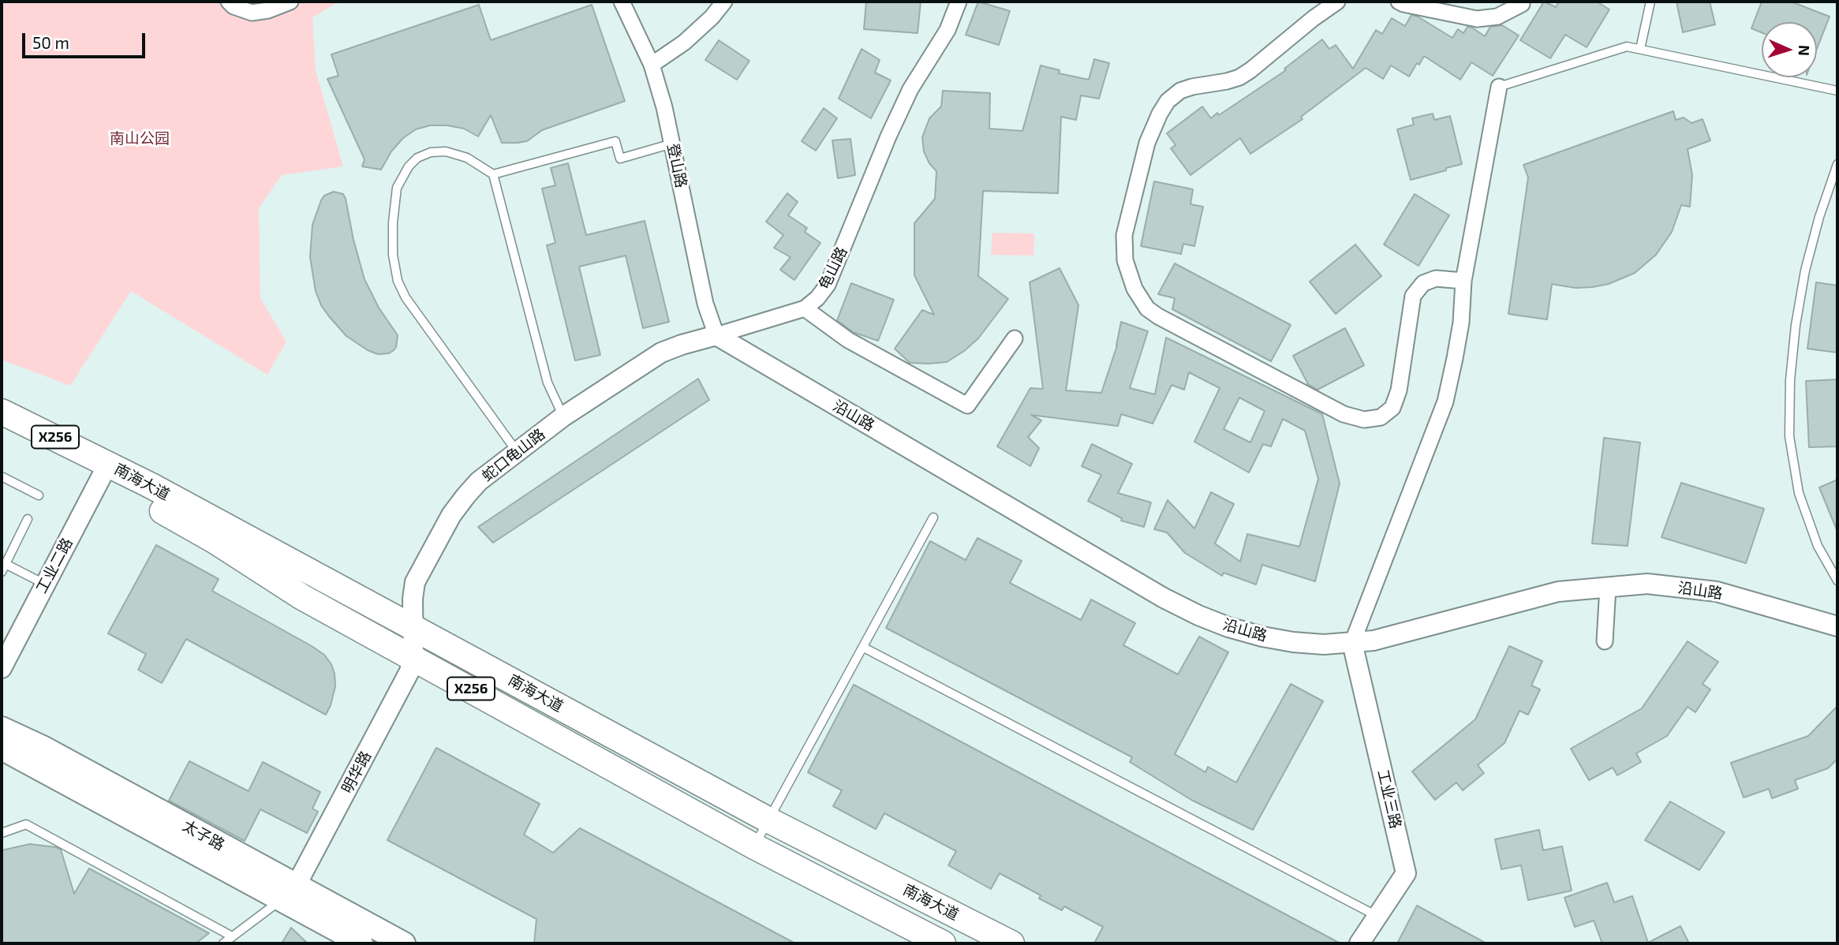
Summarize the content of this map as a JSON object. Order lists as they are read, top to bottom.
{
  "streets": {
    "main road": ["X256", "南海大道", "太子路"],
    "street": [
      "登山路",
      "龟山路",
      "沿山路",
      "蛇口龟山路",
      "工业二路",
      "明华路",
      "工业三路"
    ]
  },
  "crossings": [
    ["登山路", "龟山路"],
    ["登山路", "沿山路"],
    ["登山路", "蛇口龟山路"],
    ["龟山路", "沿山路"],
    ["龟山路", "蛇口龟山路"],
    ["沿山路", "蛇口龟山路"],
    ["沿山路", "工业三路"],
    ["蛇口龟山路", "南海大道"],
    ["蛇口龟山路", "明华路"],
    ["南海大道", "工业二路"],
    ["南海大道", "明华路"],
    ["明华路", "太子路"]
  ],
  "parks": ["南山公园"],
  "scale_bar": "50 m",
  "north": "right"
}
